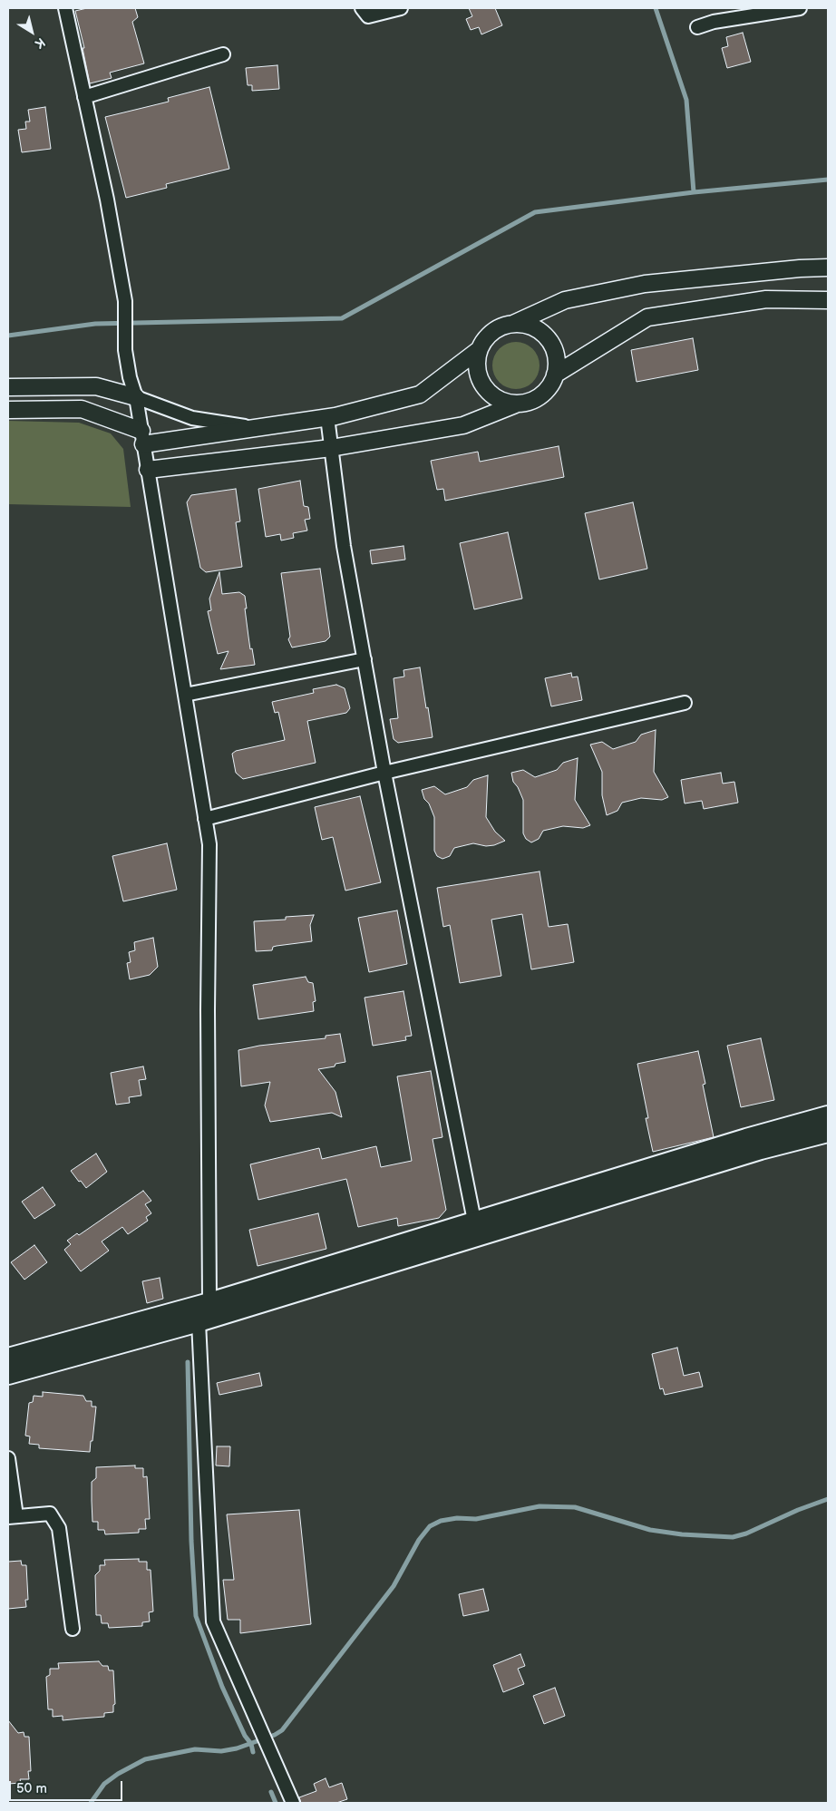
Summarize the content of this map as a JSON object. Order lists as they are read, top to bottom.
{
  "scale_bar": "50 m",
  "north": "bottom right"
}
